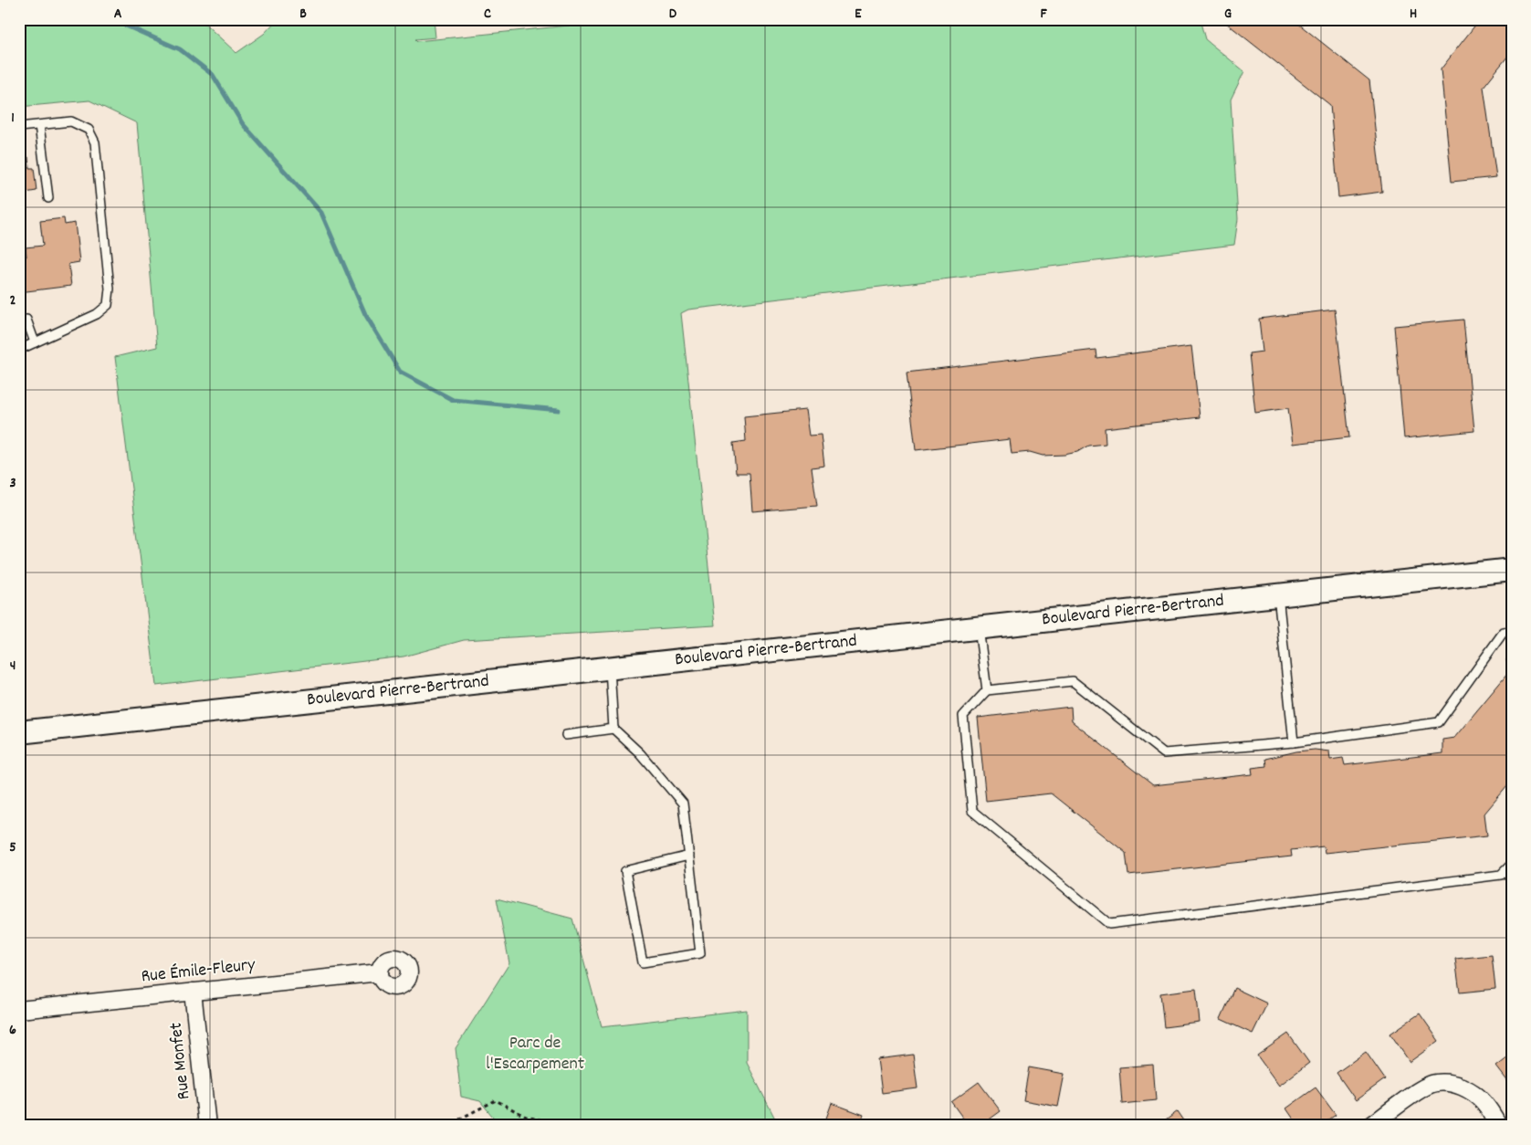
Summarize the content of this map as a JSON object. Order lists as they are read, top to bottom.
{
  "streets": {
    "main road": ["Boulevard Pierre-Bertrand"],
    "street": ["Rue Émile-Fleury", "Rue Monfet"]
  },
  "crossings": [
    ["Rue Émile-Fleury", "Rue Monfet"]
  ],
  "parks": ["Parc de l'Escarpement"],
  "grid": {
    "columns": [
      "A",
      "B",
      "C",
      "D",
      "E",
      "F",
      "G",
      "H"
    ],
    "rows": [
      "1",
      "2",
      "3",
      "4",
      "5",
      "6"
    ]
  }
}
